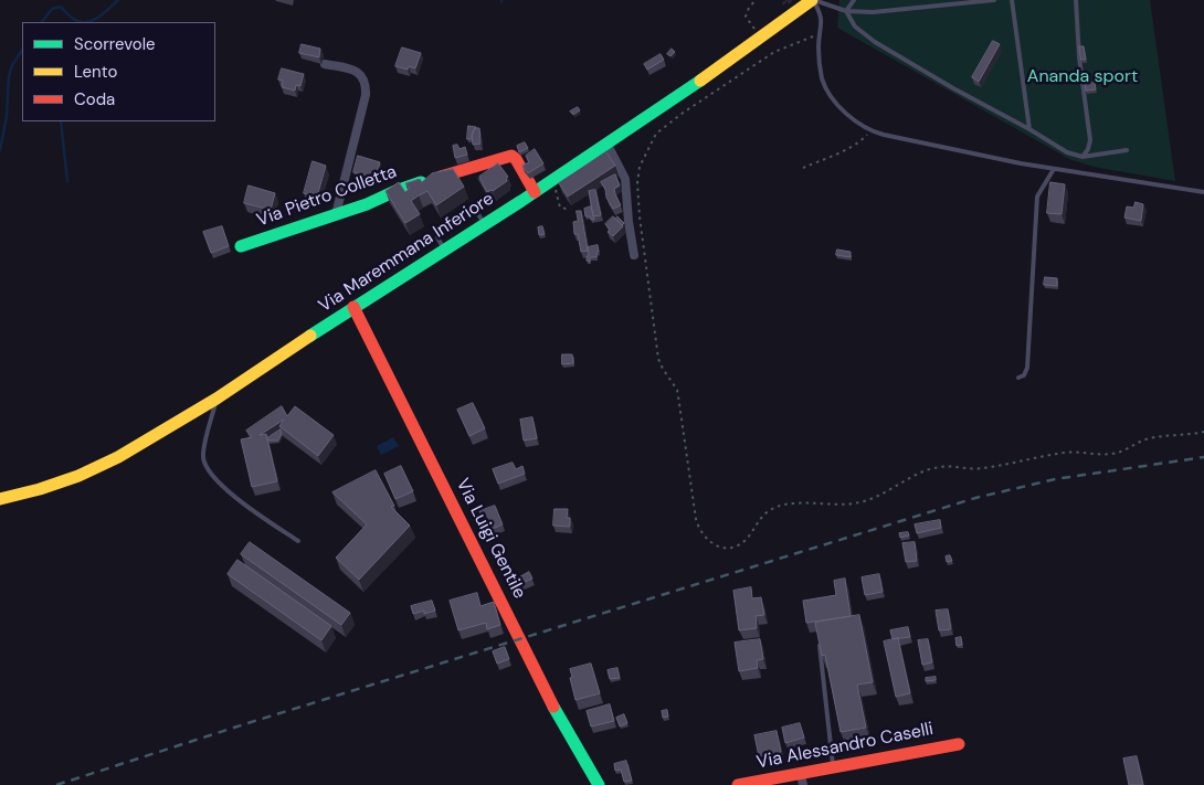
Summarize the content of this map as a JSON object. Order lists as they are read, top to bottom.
{
  "streets": {
    "street": [
      "Via Pietro Colletta",
      "Via Maremmana Inferiore",
      "Via Luigi Gentile",
      "Via Alessandro Caselli"
    ]
  },
  "crossings": [
    ["Via Pietro Colletta", "Via Maremmana Inferiore"],
    ["Via Maremmana Inferiore", "Via Luigi Gentile"]
  ],
  "parks": ["Ananda sport"],
  "legend": ["Scorrevole", "Lento", "Coda"]
}
